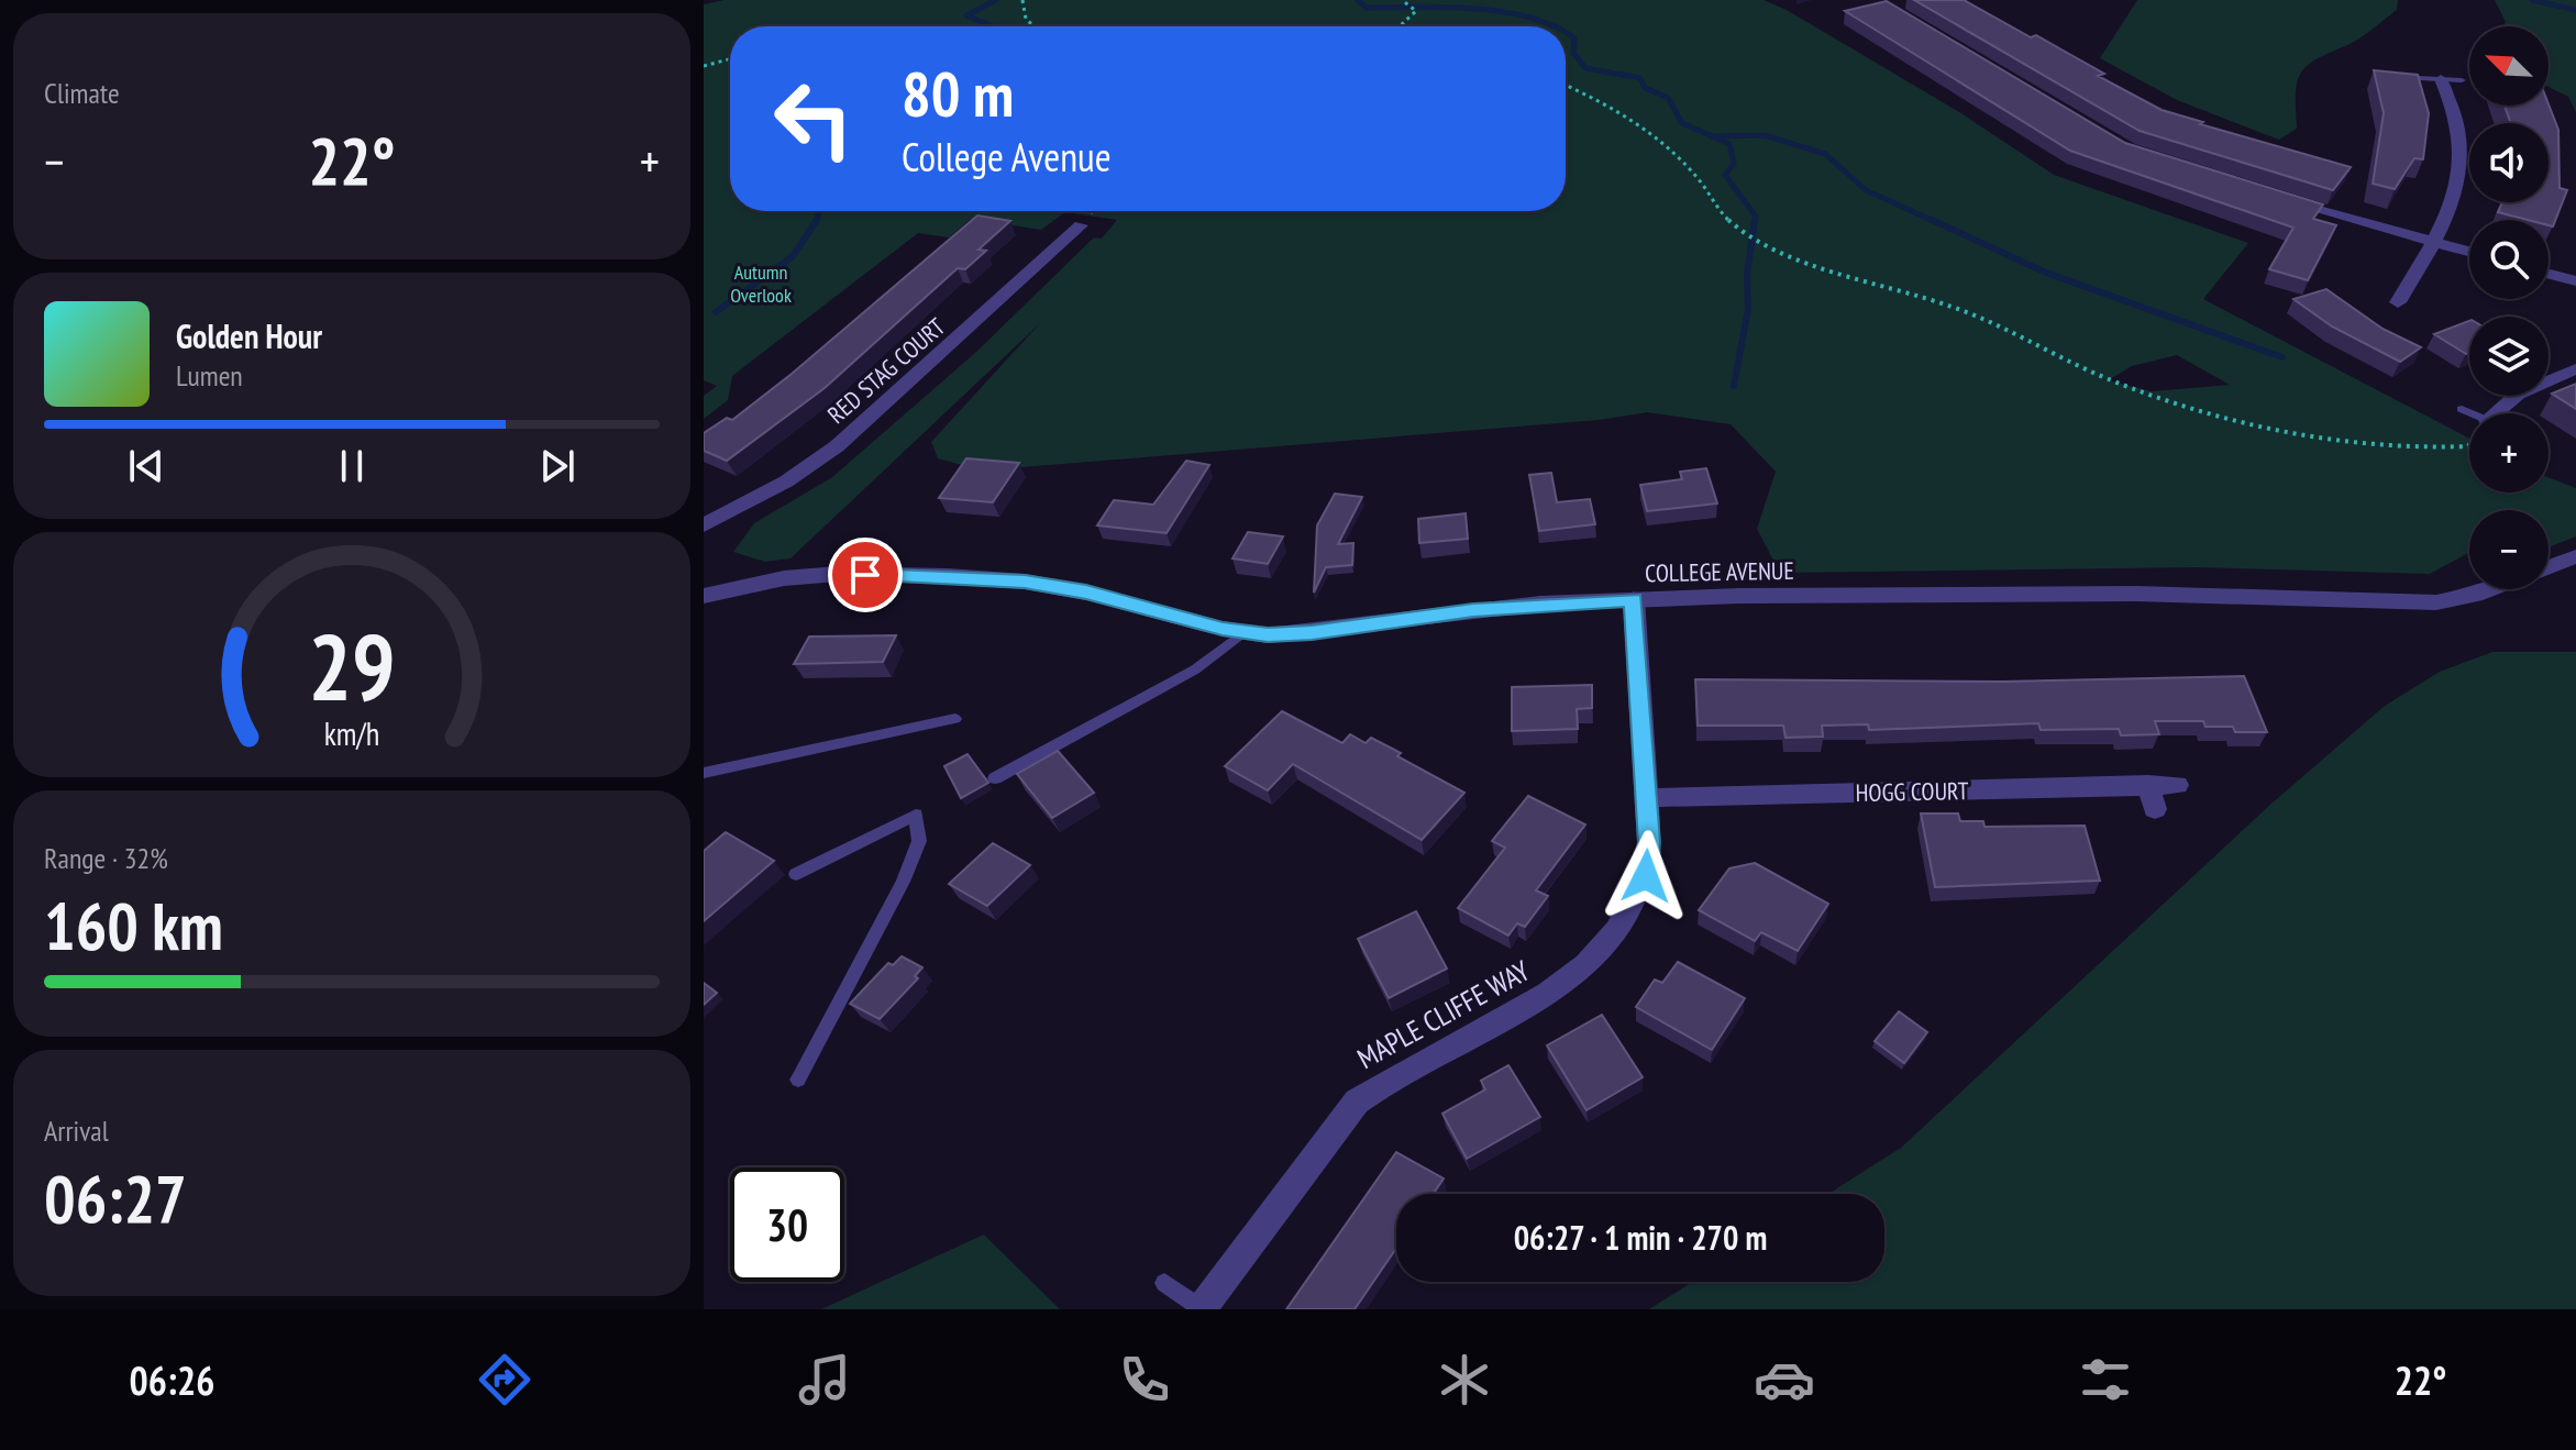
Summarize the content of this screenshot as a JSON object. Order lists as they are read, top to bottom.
{
  "streets": {
    "street": [
      "RED STAG COURT",
      "COLLEGE AVENUE",
      "HOGG COURT",
      "MAPLE CLIFFE WAY"
    ]
  },
  "crossings": [
    ["COLLEGE AVENUE", "MAPLE CLIFFE WAY"],
    ["HOGG COURT", "MAPLE CLIFFE WAY"]
  ],
  "parks": ["Autumn Overlook"],
  "north": "top left",
  "page": {
    "tile": [
      "Climate",
      ["Range · 32%", "160 km"],
      ["Arrival", "06:27"]
    ],
    "map_buttons": ["+", "−"],
    "turn": ["80 m", "College Avenue"],
    "heat": ["−", "22°", "+"],
    "song": ["Golden Hour", "Lumen"],
    "limit": "30",
    "trip": "06:27 · 1 min · 270 m",
    "tabs": ["06:26", "22°"],
    "gauge": ["29", "km/h"]
  }
}
